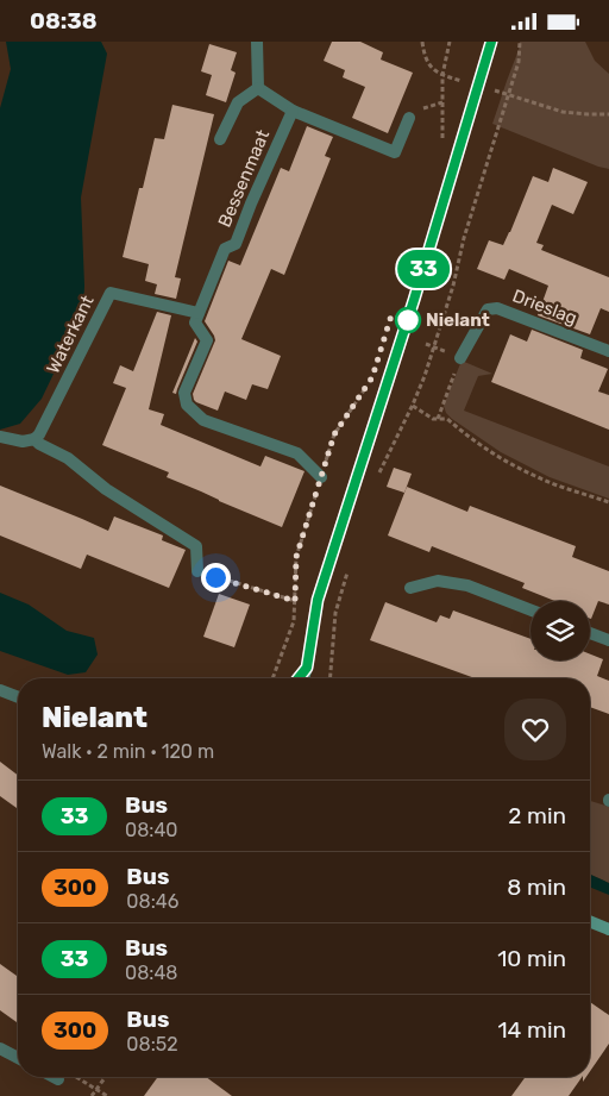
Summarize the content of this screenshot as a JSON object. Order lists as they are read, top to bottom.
{
  "streets": {
    "street": ["Bessenmaat", "Drieslag", "Waterkant"]
  },
  "crossings": [
    ["Bessenmaat", "Waterkant"]
  ],
  "places": ["Nielant"],
  "lines": ["bus line 33"],
  "page": {
    "status": "08:38",
    "on_map": "33",
    "heading": ["Nielant", "Walk · 2 min · 120 m"],
    "list": [
      {
        "mark": "33",
        "name": "Bus",
        "note": "08:40",
        "value": "2 min"
      },
      {
        "mark": "300",
        "name": "Bus",
        "note": "08:46",
        "value": "8 min"
      },
      {
        "mark": "33",
        "name": "Bus",
        "note": "08:48",
        "value": "10 min"
      },
      {
        "mark": "300",
        "name": "Bus",
        "note": "08:52",
        "value": "14 min"
      }
    ]
  }
}
